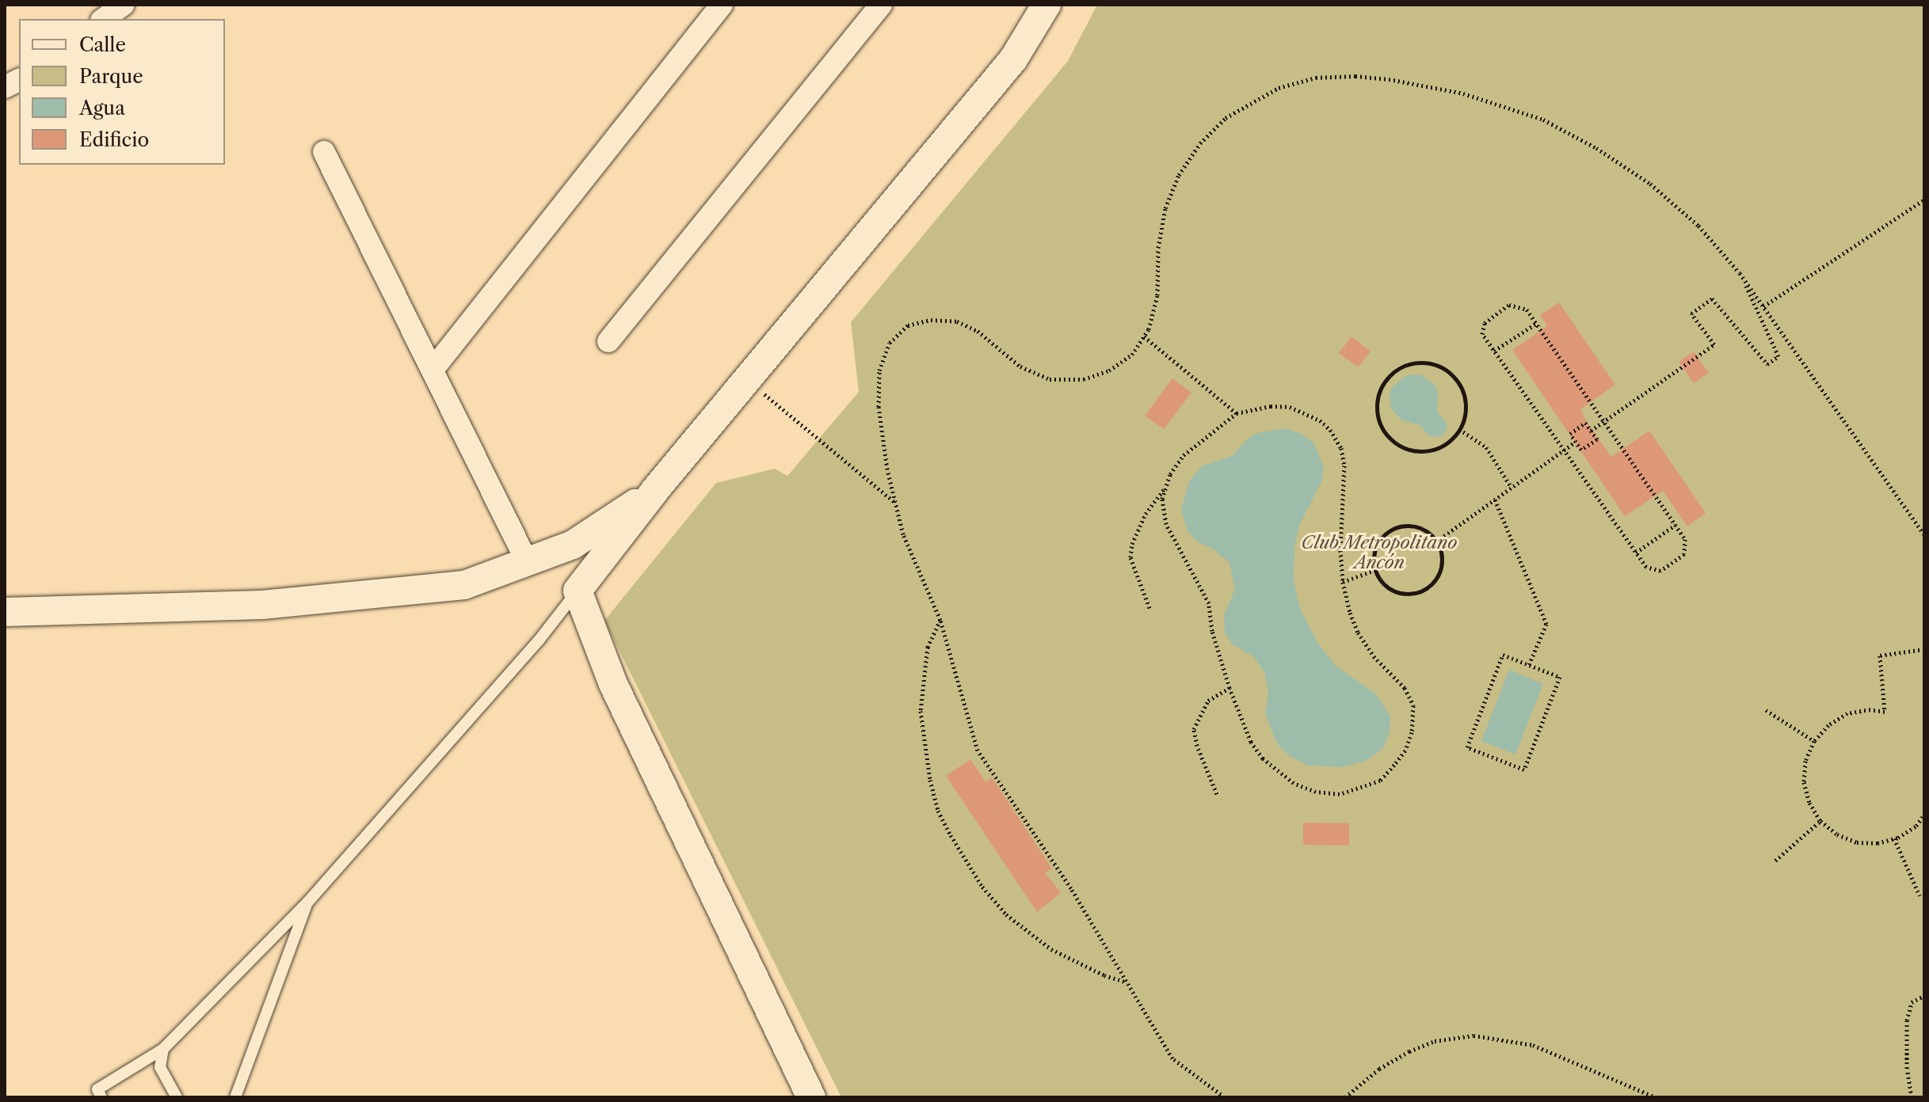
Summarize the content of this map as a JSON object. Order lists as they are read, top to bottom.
{
  "parks": ["Club Metropolitano Ancón"],
  "legend": [
    "Calle",
    "Parque",
    "Agua",
    "Edificio"
  ]
}
